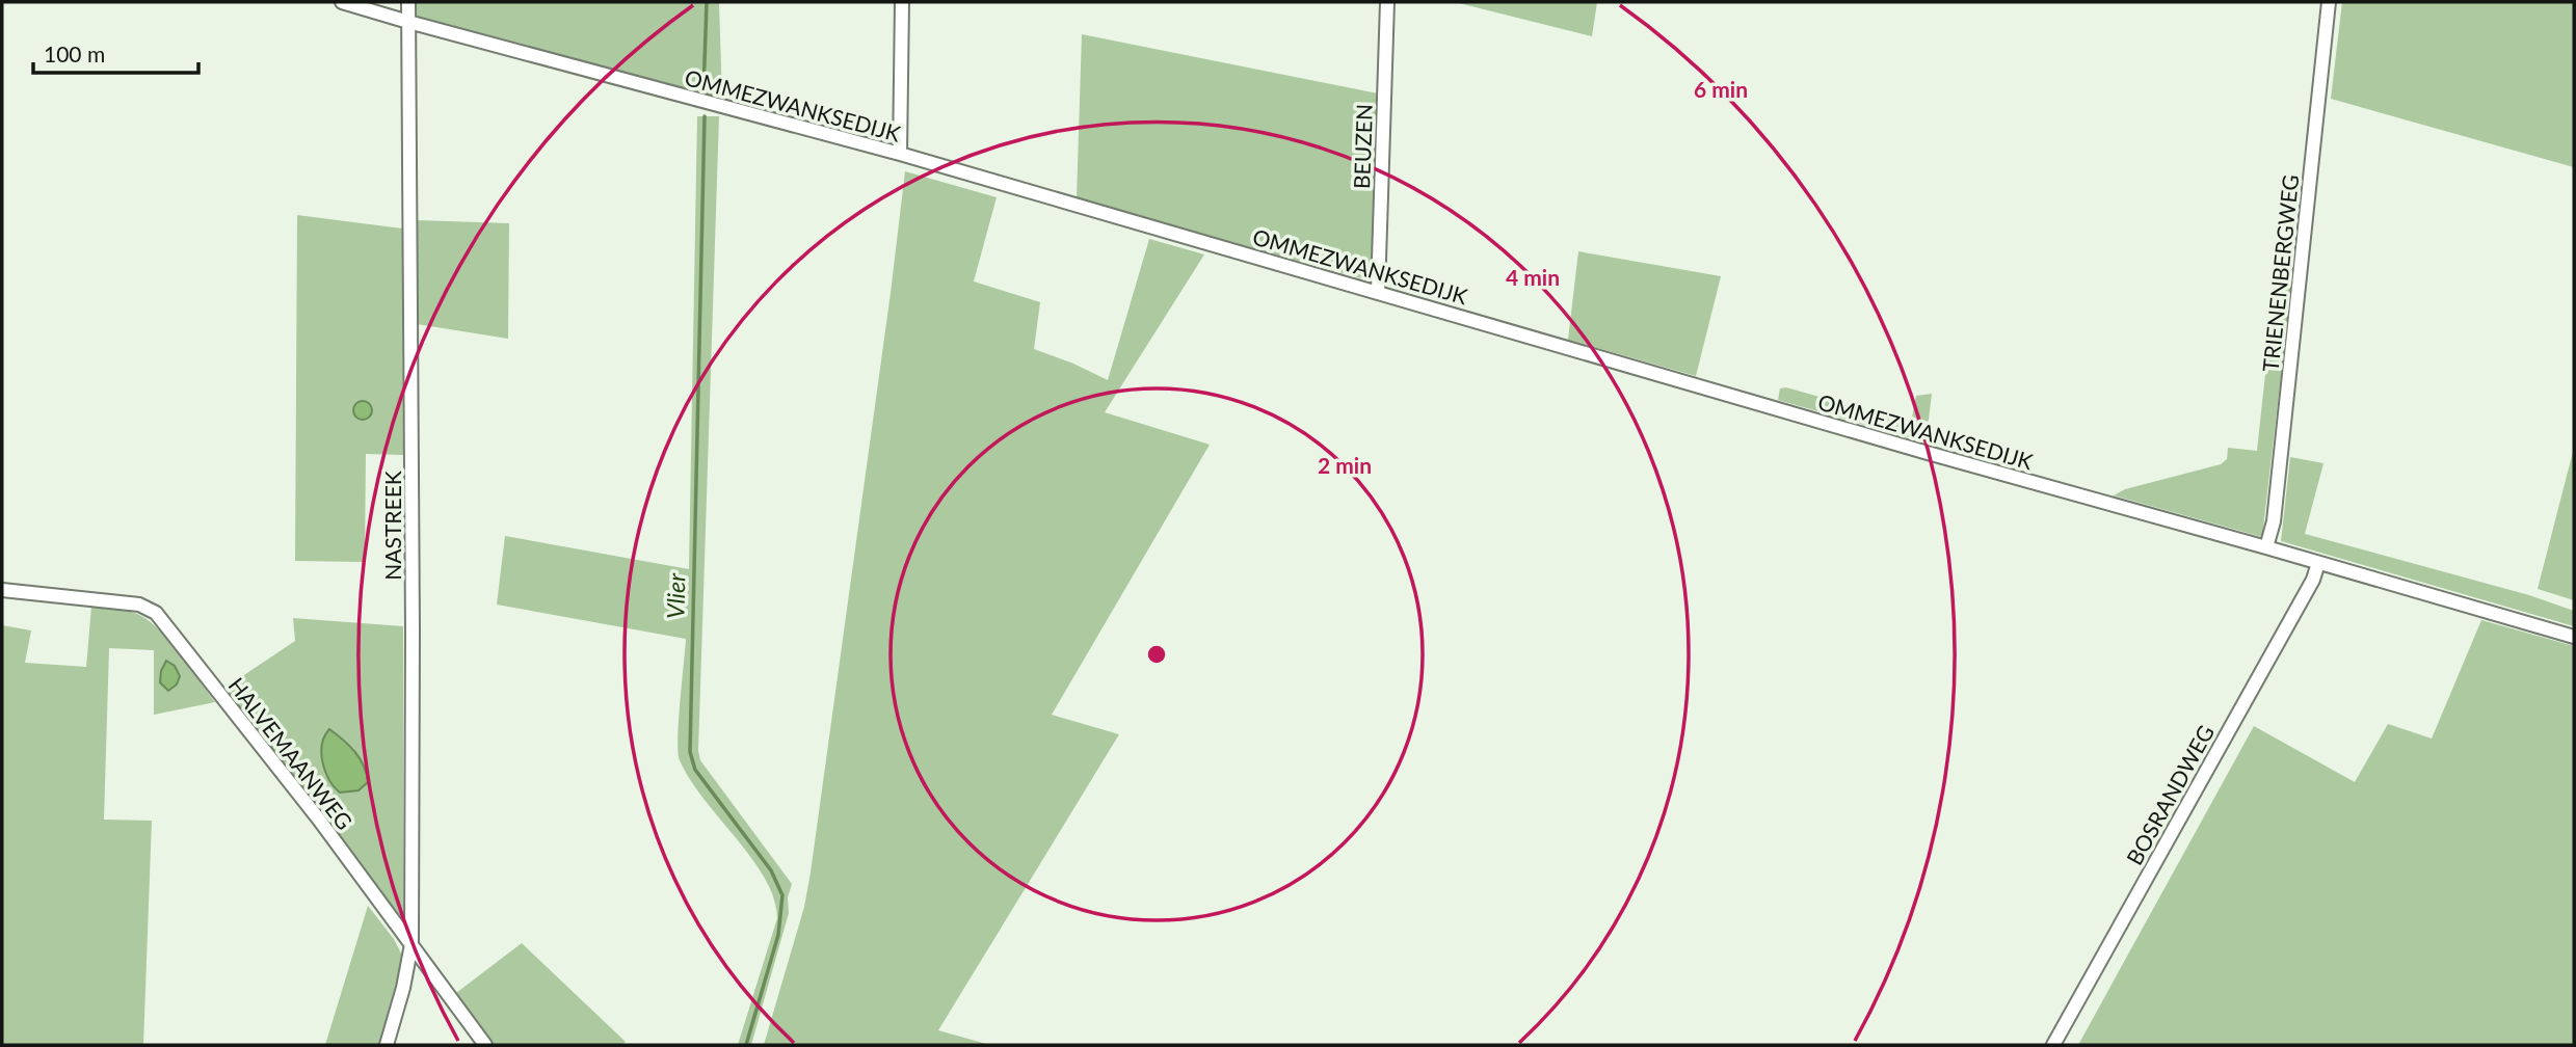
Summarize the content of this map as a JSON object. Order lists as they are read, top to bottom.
{
  "streets": {
    "street": [
      "OMMEZWANKSEDIJK",
      "BEUZEN",
      "TRIENENBERGWEG",
      "NASTREEK",
      "HALVEMAANWEG",
      "BOSRANDWEG"
    ]
  },
  "crossings": [
    ["OMMEZWANKSEDIJK", "BEUZEN"],
    ["OMMEZWANKSEDIJK", "TRIENENBERGWEG"],
    ["OMMEZWANKSEDIJK", "NASTREEK"],
    ["OMMEZWANKSEDIJK", "BOSRANDWEG"],
    ["NASTREEK", "HALVEMAANWEG"]
  ],
  "water": ["Vlier"],
  "scale_bar": "100 m",
  "rings": ["6 min", "4 min", "2 min"]
}
